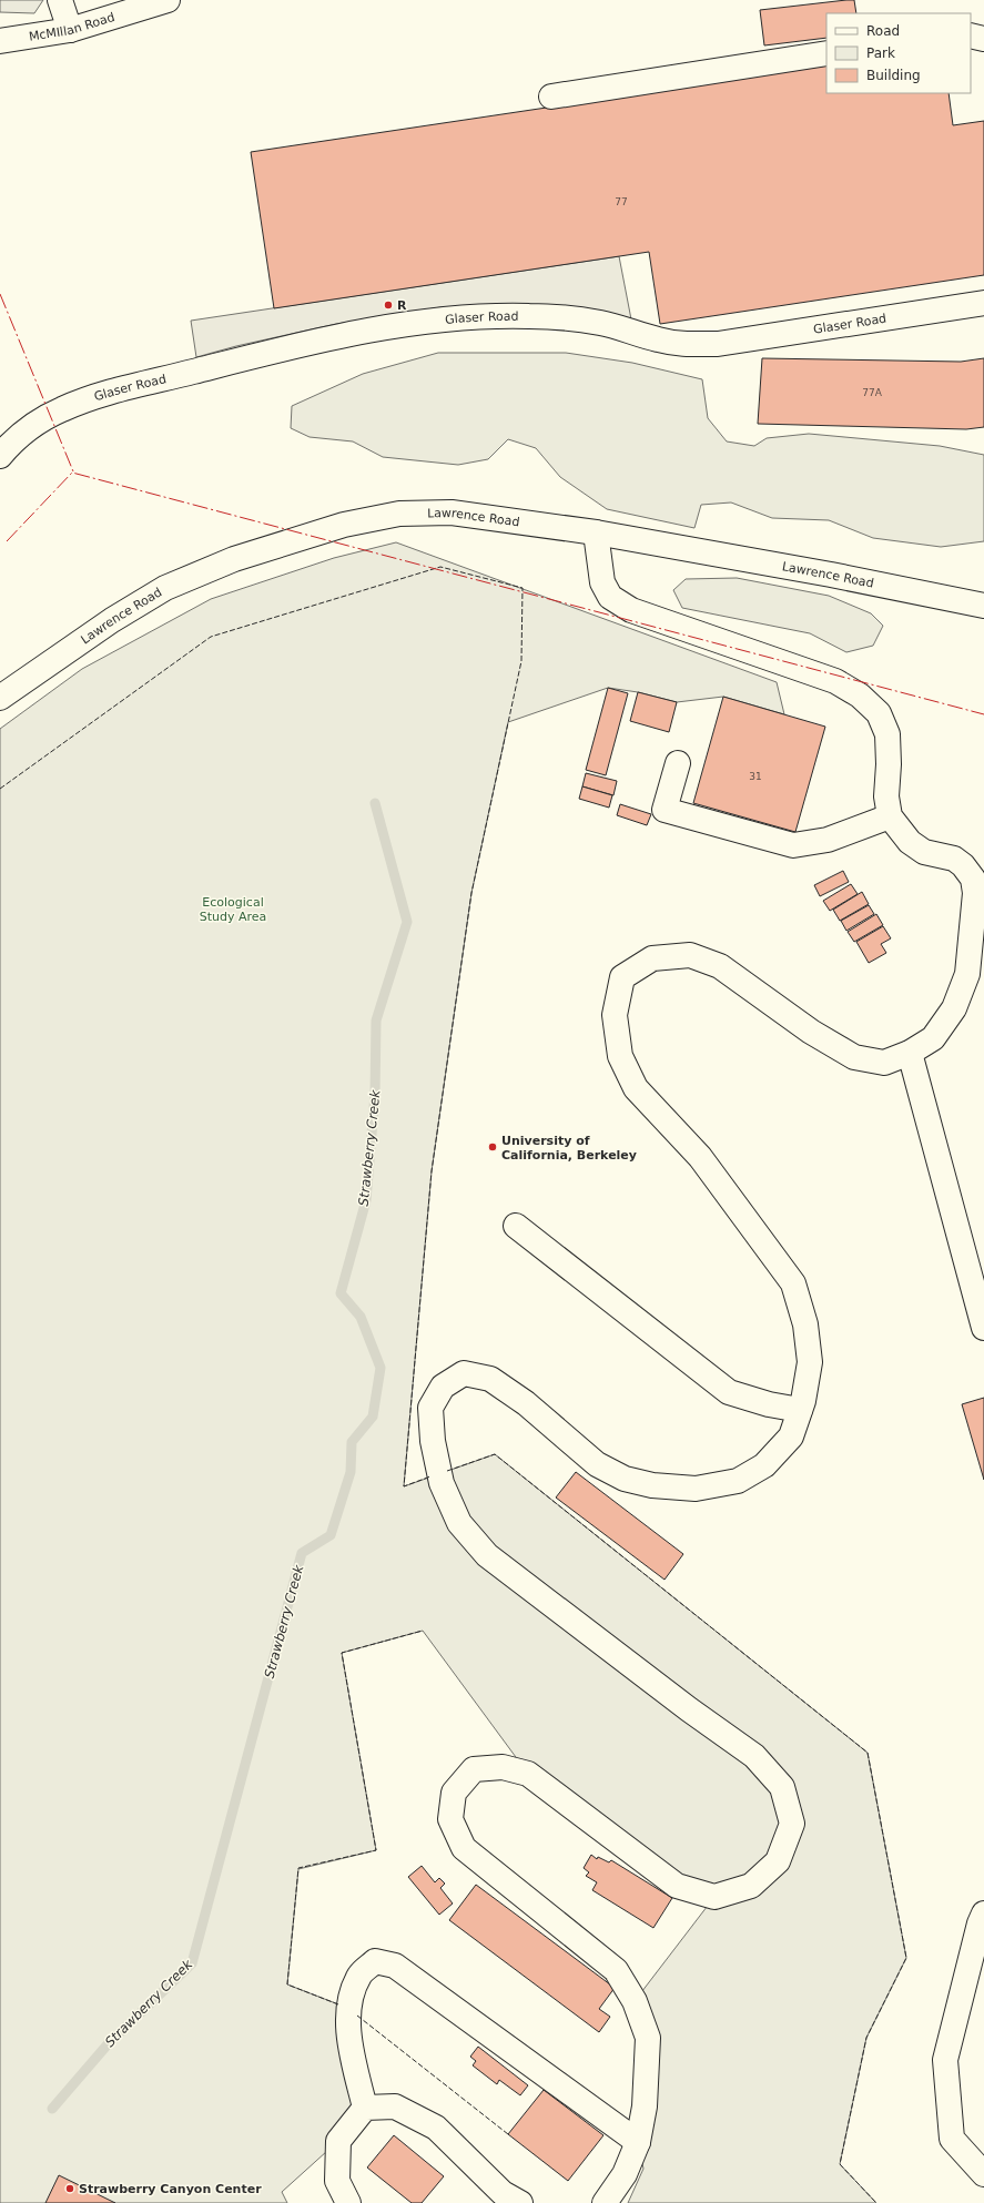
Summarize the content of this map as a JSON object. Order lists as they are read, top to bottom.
{
  "streets": {
    "lane": ["McMIllan Road", "Glaser Road", "Lawrence Road"]
  },
  "water": ["Strawberry Creek"],
  "parks": ["Ecological Study Area"],
  "places": ["R", "University of California, Berkeley", "Strawberry Canyon Center"],
  "house_numbers": ["77", "77A", "31"],
  "legend": ["Road", "Park", "Building"]
}
